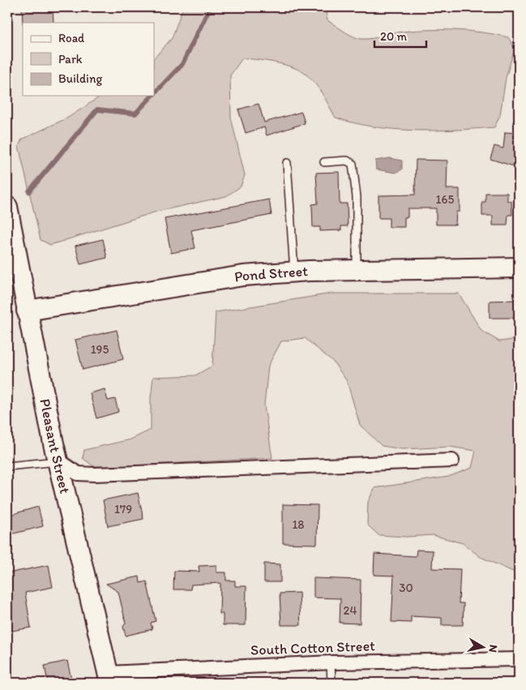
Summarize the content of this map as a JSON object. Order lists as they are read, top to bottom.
{
  "streets": {
    "street": ["Pond Street", "Pleasant Street", "South Cotton Street"]
  },
  "crossings": [
    ["Pond Street", "Pleasant Street"],
    ["Pleasant Street", "South Cotton Street"]
  ],
  "house_numbers": [
    "165",
    "195",
    "179",
    "18",
    "30",
    "24"
  ],
  "legend": ["Road", "Park", "Building"],
  "scale_bar": "20 m",
  "north": "right"
}
